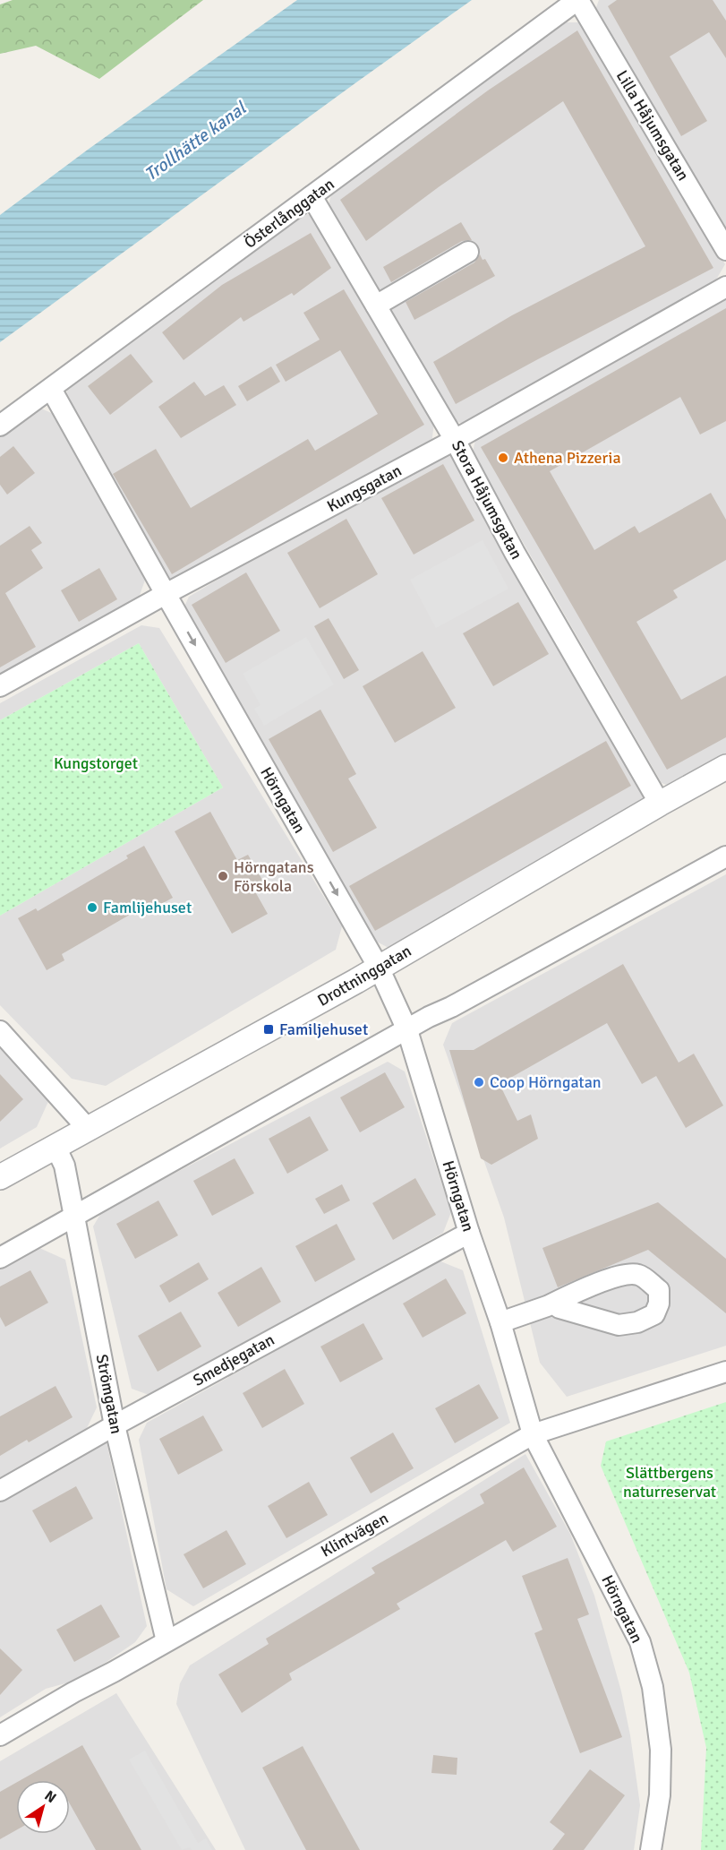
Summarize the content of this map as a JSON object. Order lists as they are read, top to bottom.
{
  "streets": {
    "street": [
      "Lilla Håjumsgatan",
      "Österlånggatan",
      "Kungsgatan",
      "Stora Håjumsgatan",
      "Hörngatan",
      "Drottninggatan",
      "Smedjegatan",
      "Strömgatan",
      "Klintvägen"
    ]
  },
  "crossings": [
    ["Lilla Håjumsgatan", "Österlånggatan"],
    ["Österlånggatan", "Stora Håjumsgatan"],
    ["Österlånggatan", "Hörngatan"],
    ["Kungsgatan", "Stora Håjumsgatan"],
    ["Kungsgatan", "Hörngatan"],
    ["Stora Håjumsgatan", "Drottninggatan"],
    ["Hörngatan", "Drottninggatan"],
    ["Hörngatan", "Smedjegatan"],
    ["Hörngatan", "Klintvägen"],
    ["Drottninggatan", "Strömgatan"],
    ["Smedjegatan", "Strömgatan"],
    ["Strömgatan", "Klintvägen"]
  ],
  "water": ["Trollhätte kanal"],
  "parks": ["Kungstorget", "Slättbergens naturreservat"],
  "places": {
    "other": [
      "Athena Pizzeria",
      "Hörngatans Förskola",
      "Famlijehuset",
      "Coop Hörngatan"
    ],
    "transit": ["Familjehuset"]
  },
  "north": "top right"
}
